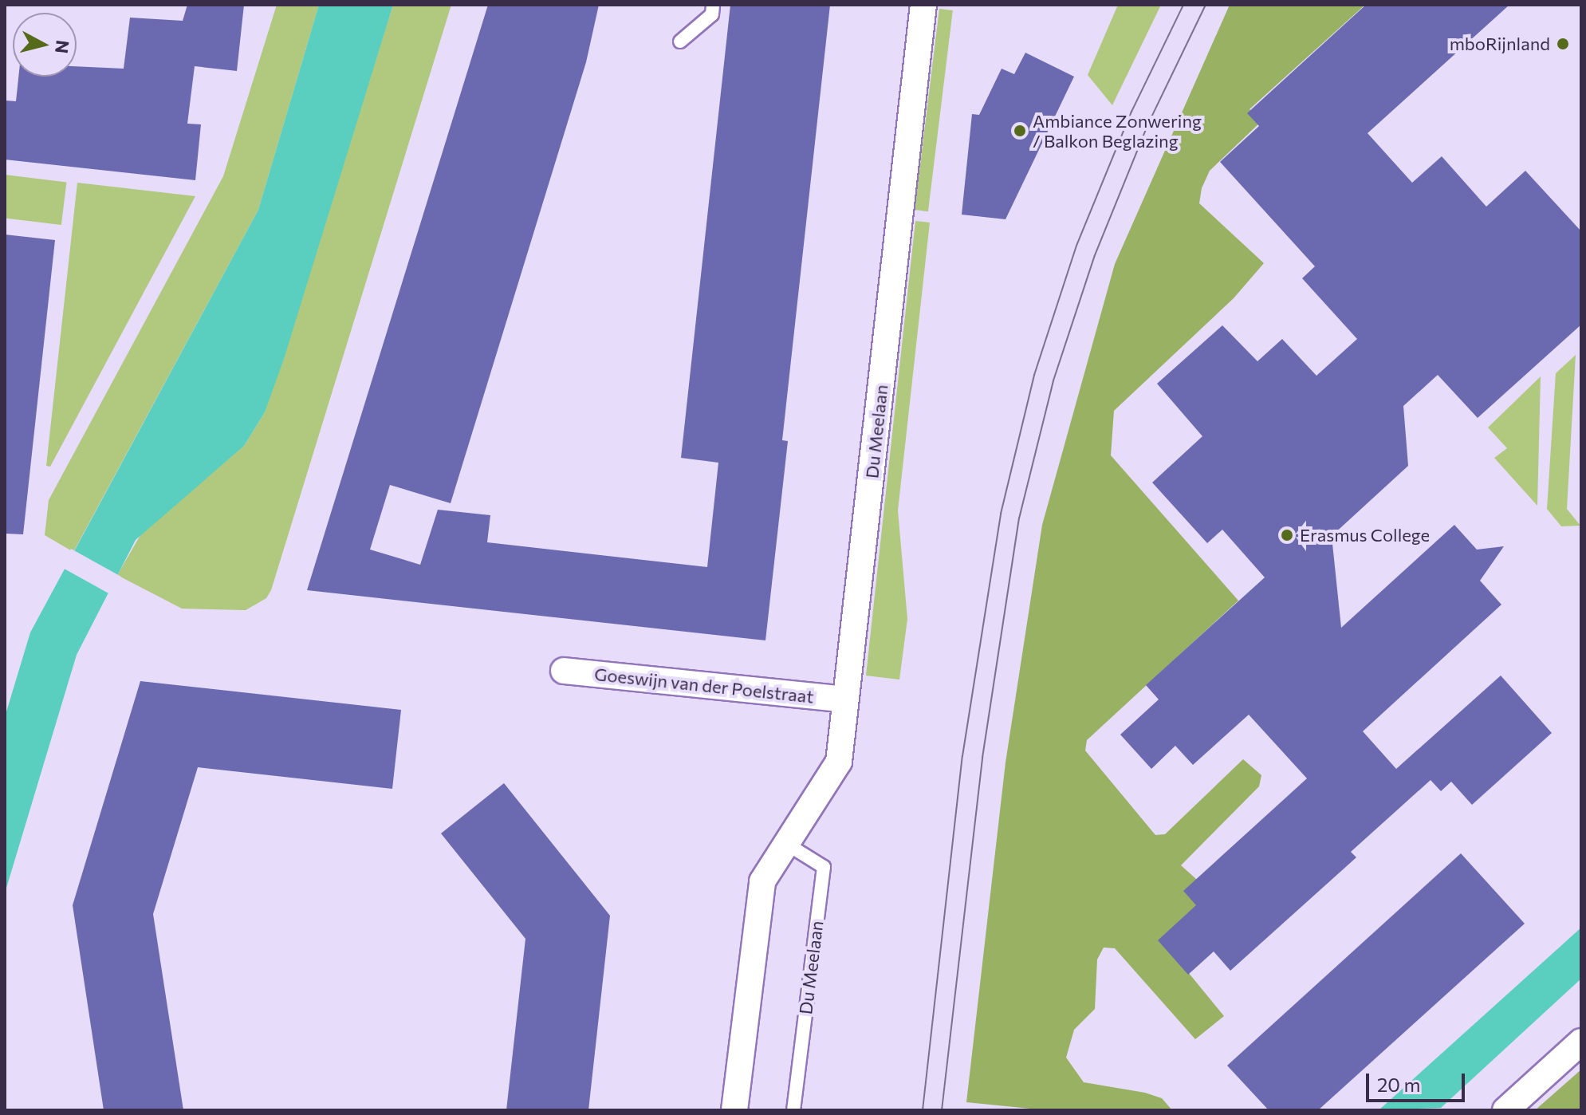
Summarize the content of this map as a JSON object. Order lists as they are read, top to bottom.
{
  "streets": {
    "street": ["Du Meelaan", "Goeswijn van der Poelstraat"]
  },
  "crossings": [
    ["Du Meelaan", "Goeswijn van der Poelstraat"]
  ],
  "places": ["mboRijnland", "Ambiance Zonwering / Balkon Beglazing", "Erasmus College"],
  "scale_bar": "20 m",
  "north": "right"
}
